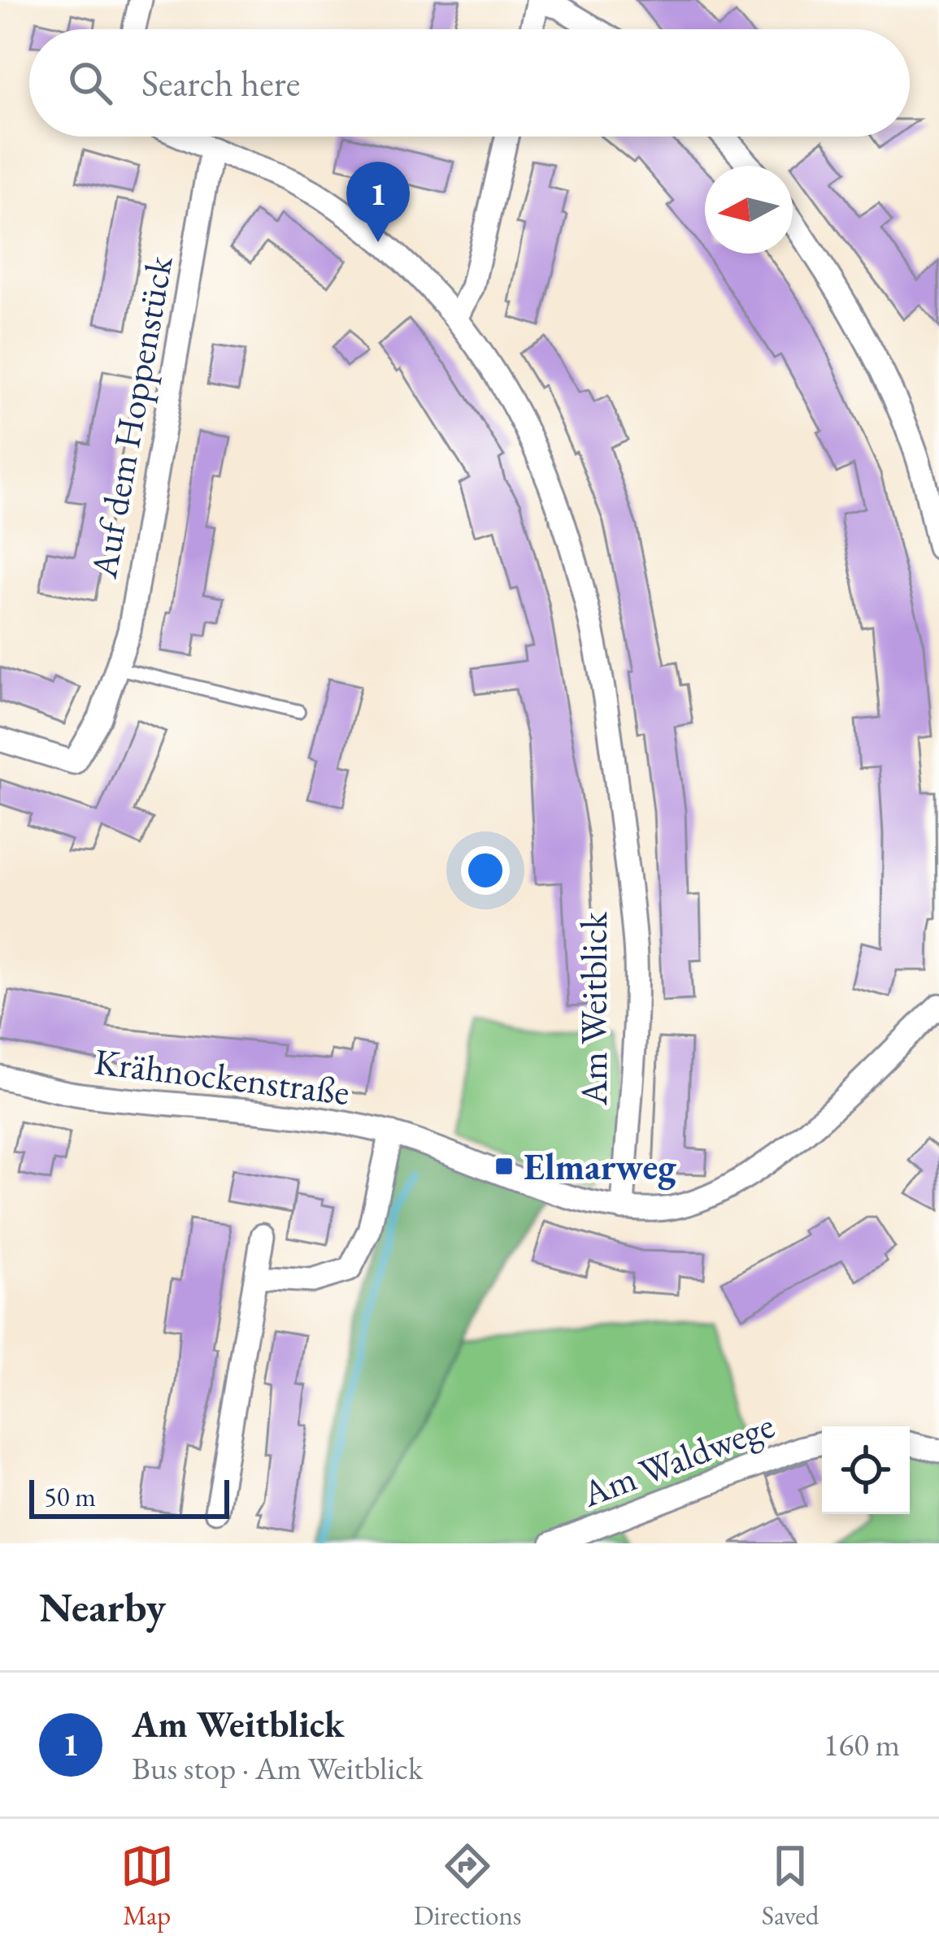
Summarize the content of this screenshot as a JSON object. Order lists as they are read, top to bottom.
{
  "streets": {
    "street": [
      "Auf dem Hoppenstück",
      "Am Weitblick",
      "Krähnockenstraße",
      "Am Waldwege"
    ]
  },
  "crossings": [
    ["Auf dem Hoppenstück", "Am Weitblick"],
    ["Am Weitblick", "Krähnockenstraße"]
  ],
  "places": {
    "transit": ["Elmarweg"]
  },
  "scale_bar": "50 m",
  "north": "left",
  "page": {
    "search": "Search here",
    "pins": "1",
    "scale": "50 m",
    "heading": "Nearby",
    "list": [
      {
        "mark": "1",
        "name": "Am Weitblick",
        "note": "Bus stop · Am Weitblick",
        "value": "160 m"
      }
    ],
    "nav": ["Map", "Directions", "Saved"]
  }
}
